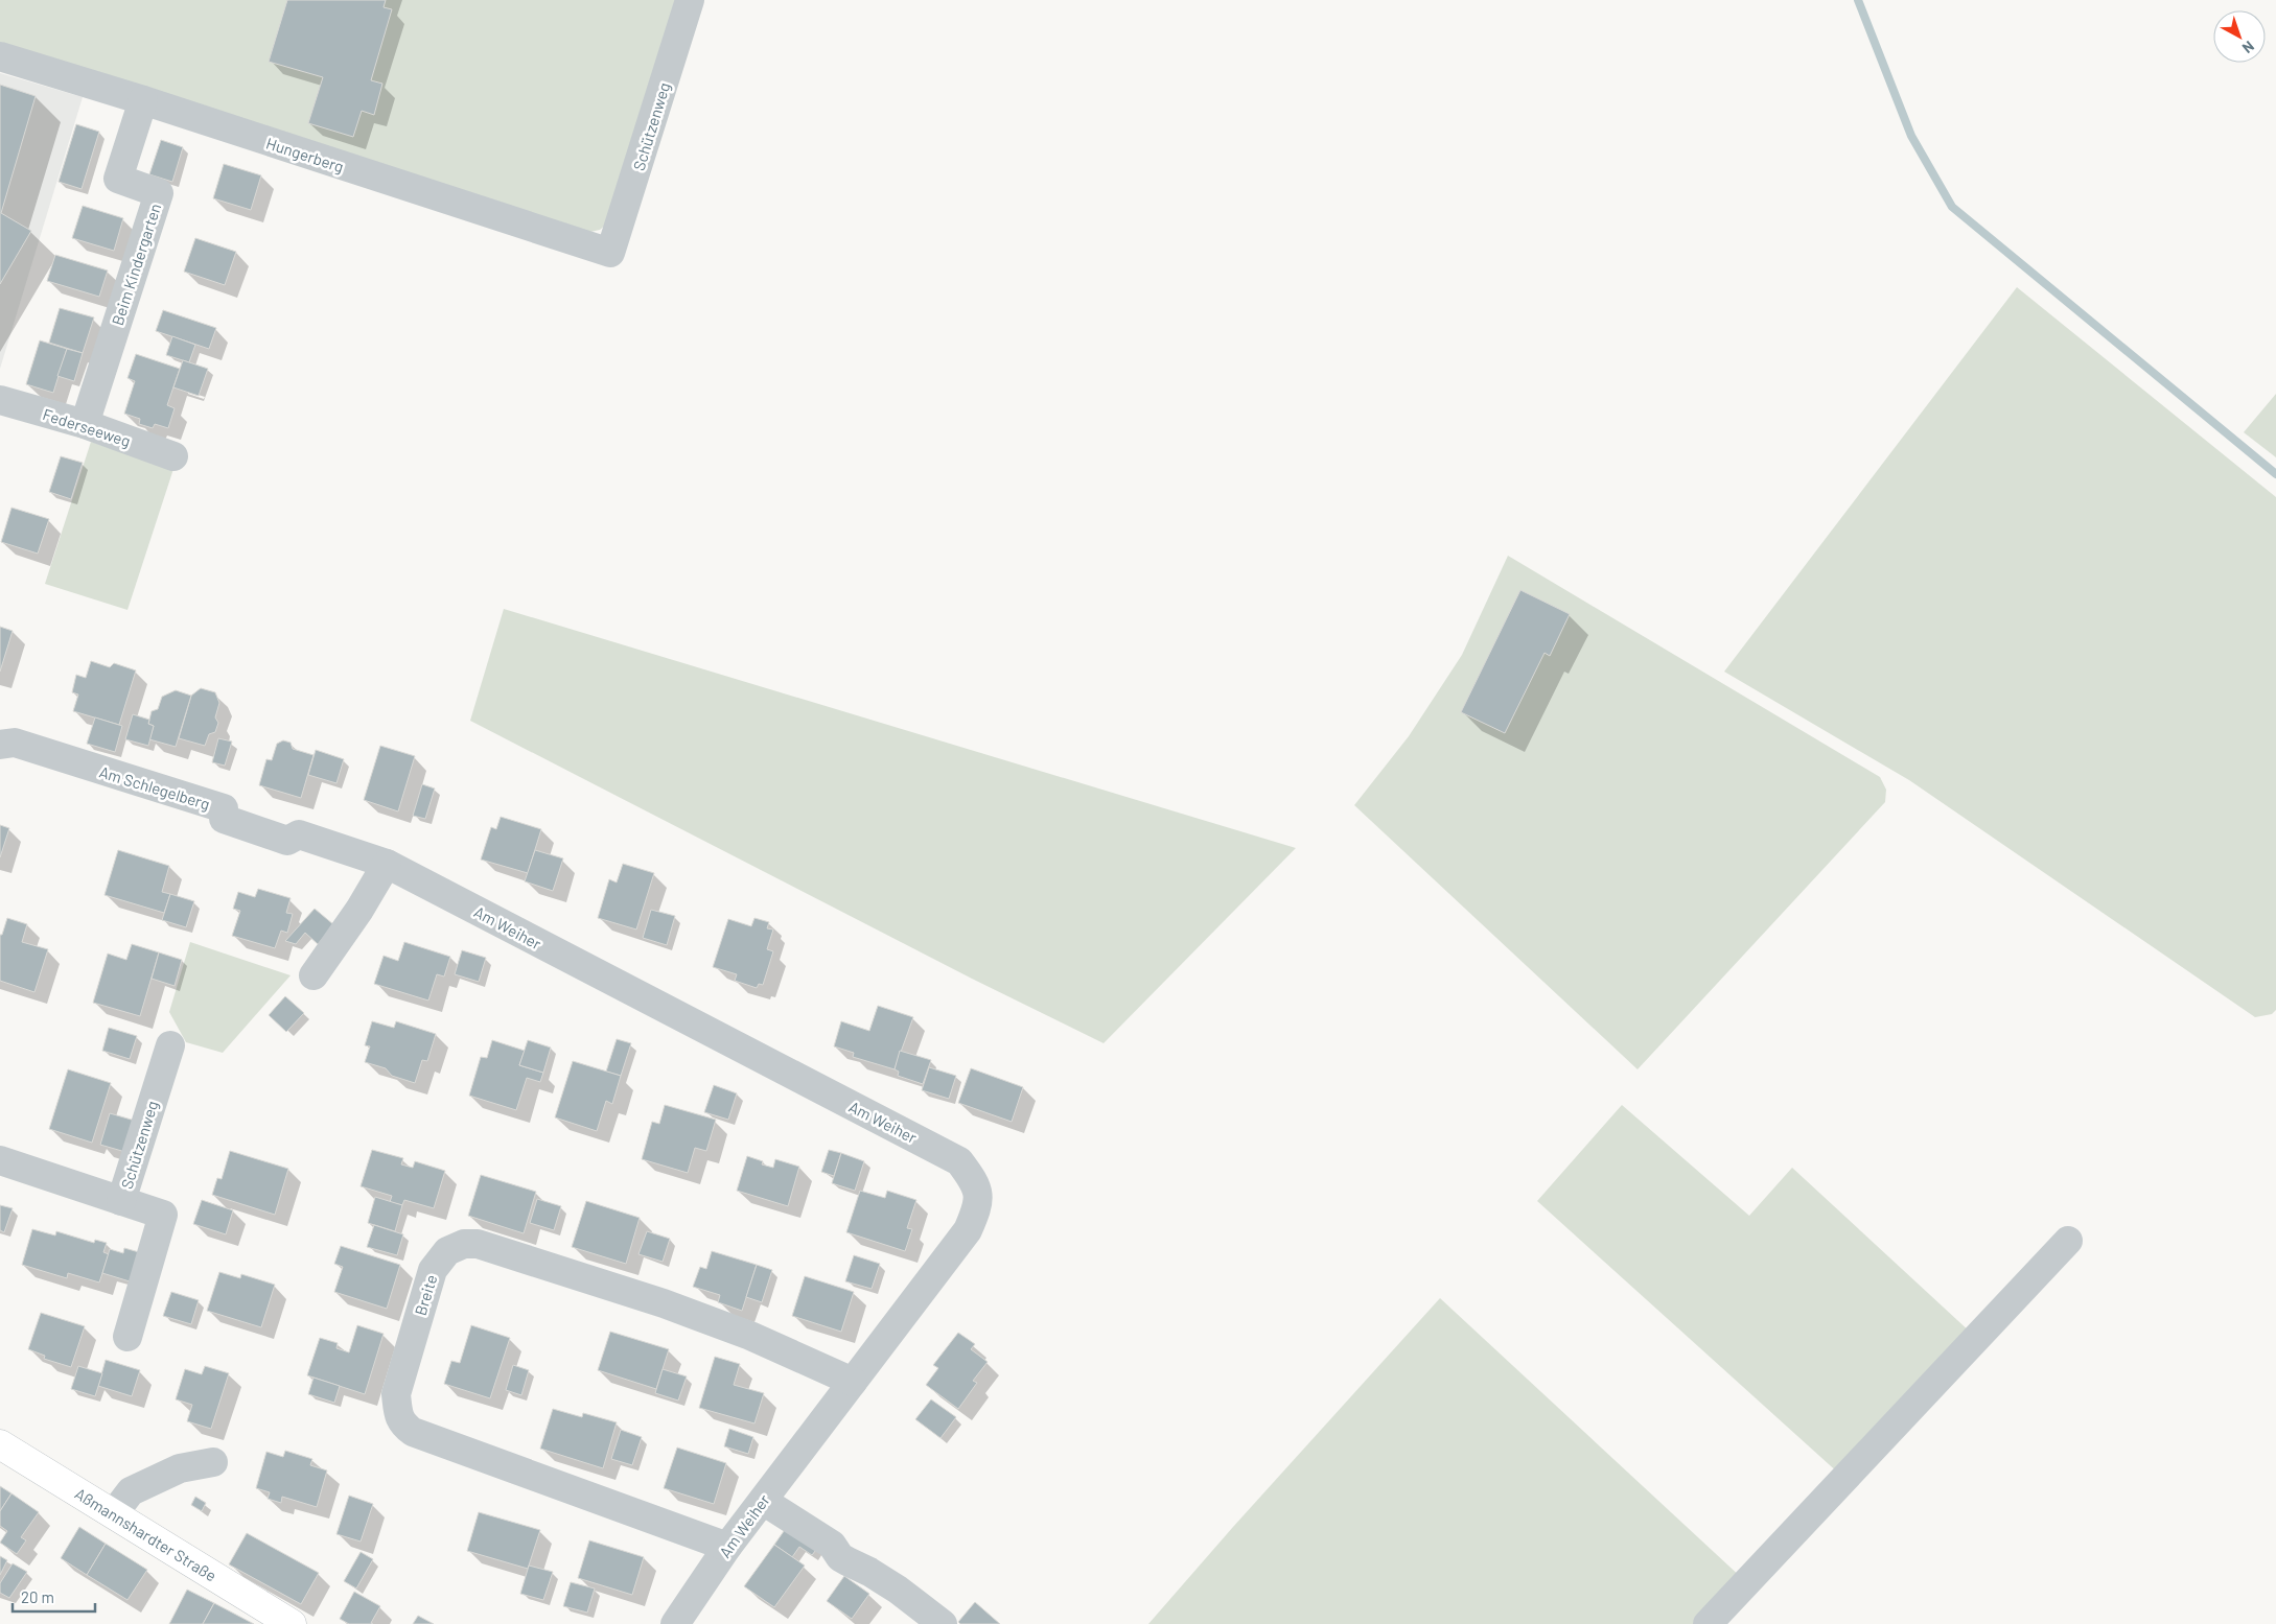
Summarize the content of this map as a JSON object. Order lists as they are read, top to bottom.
{
  "streets": {
    "main road": ["Aßmannshardter Straße"],
    "street": [
      "Schützenweg",
      "Hungerberg",
      "Beim Kindergarten",
      "Federseeweg",
      "Am Schlegelberg",
      "Am Weiher",
      "Breite"
    ]
  },
  "crossings": [
    ["Schützenweg", "Hungerberg"],
    ["Hungerberg", "Beim Kindergarten"],
    ["Beim Kindergarten", "Federseeweg"],
    ["Am Schlegelberg", "Am Weiher"],
    ["Am Weiher", "Breite"]
  ],
  "scale_bar": "20 m",
  "north": "bottom right"
}
